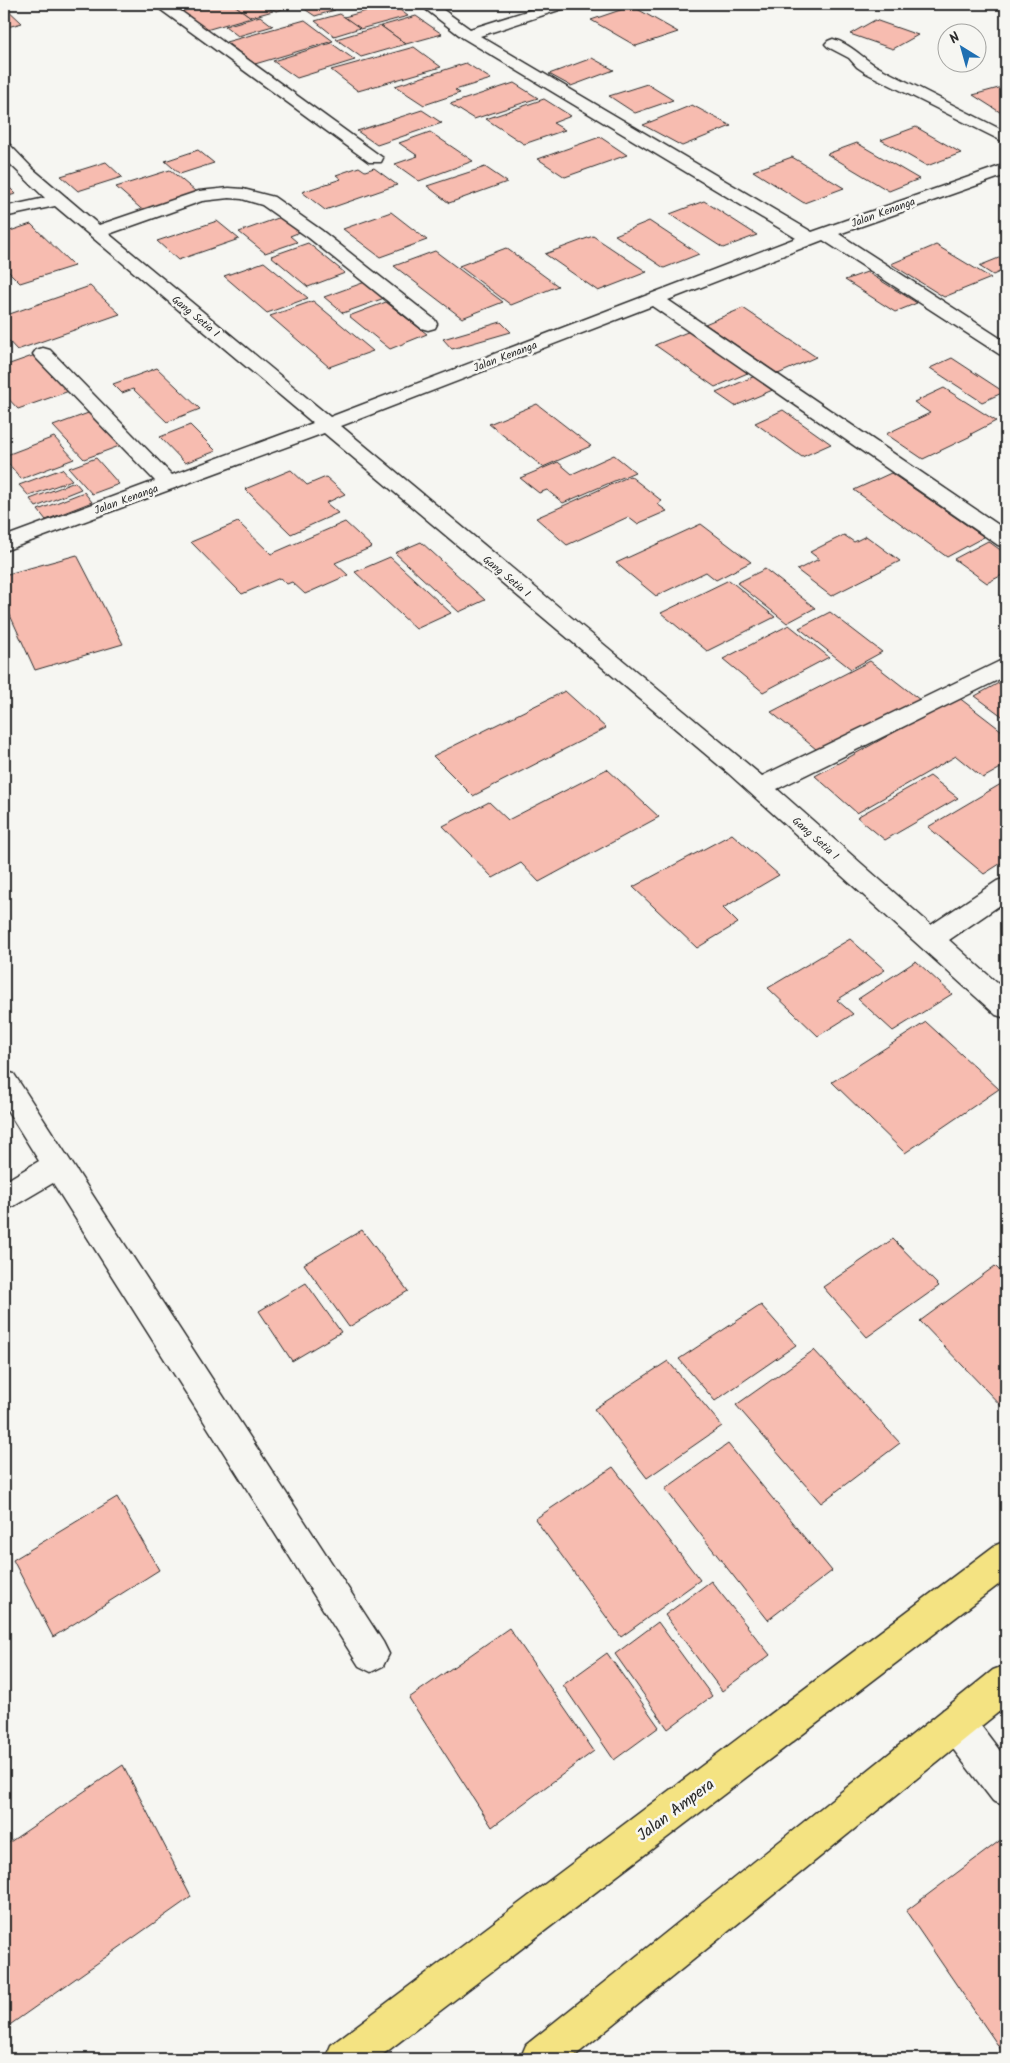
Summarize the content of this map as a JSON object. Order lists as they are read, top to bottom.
{
  "streets": {
    "main road": ["Jalan Ampera"],
    "street": ["Jalan Kenanga", "Gang Setia I"]
  },
  "crossings": [
    ["Jalan Kenanga", "Gang Setia I"]
  ],
  "north": "top left"
}
